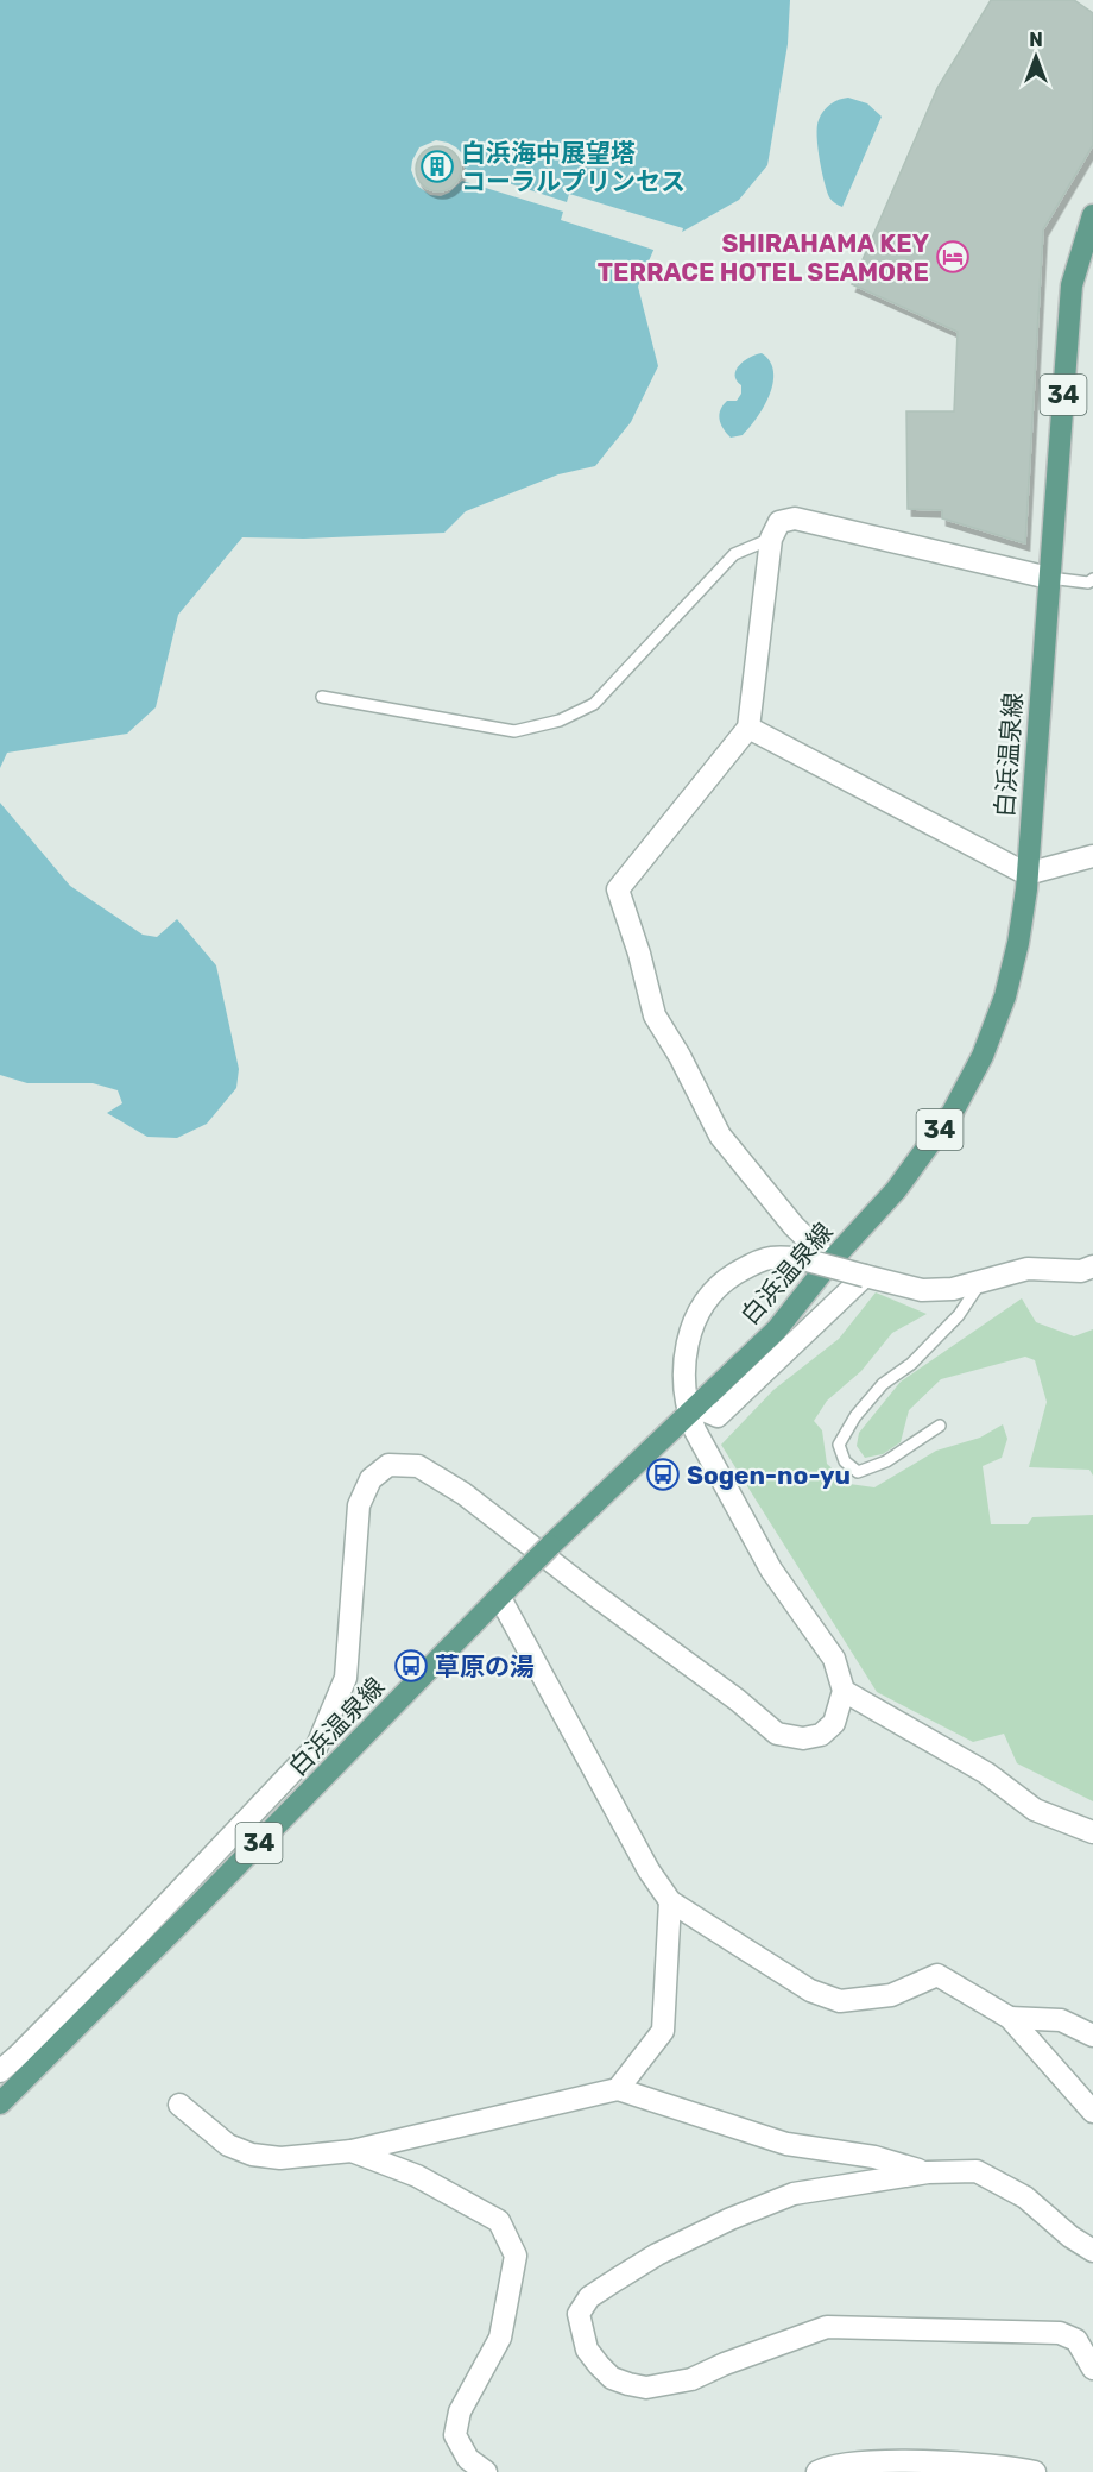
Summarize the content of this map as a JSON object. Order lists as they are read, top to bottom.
{
  "streets": {
    "main road": ["34", "白浜温泉線"]
  },
  "places": {
    "building": ["白浜海中展望塔 コーラルプリンセス"],
    "hotel": ["SHIRAHAMA KEY TERRACE HOTEL SEAMORE"],
    "bus stop": ["Sogen-no-yu", "草原の湯"]
  },
  "north": "top"
}
